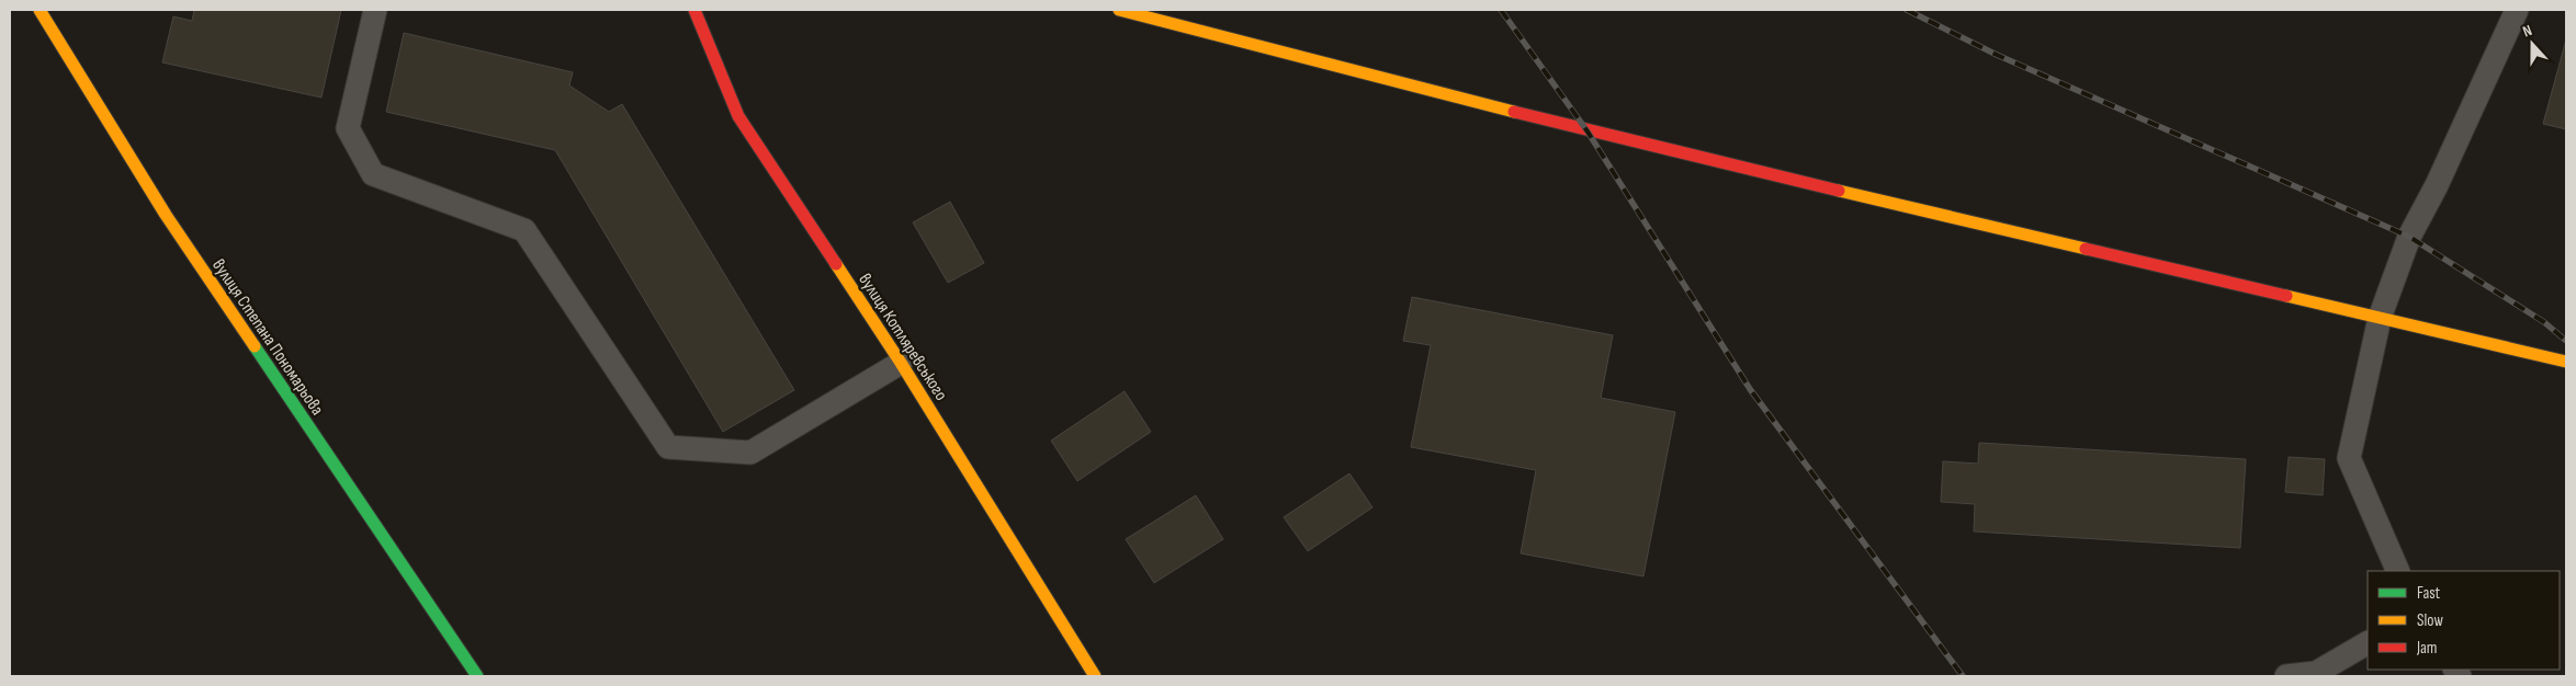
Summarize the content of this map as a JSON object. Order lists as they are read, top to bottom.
{
  "streets": {
    "street": ["вулиця Степана Пономарьова", "вулиця Котляревського"]
  },
  "legend": ["Fast", "Slow", "Jam"],
  "north": "top"
}
